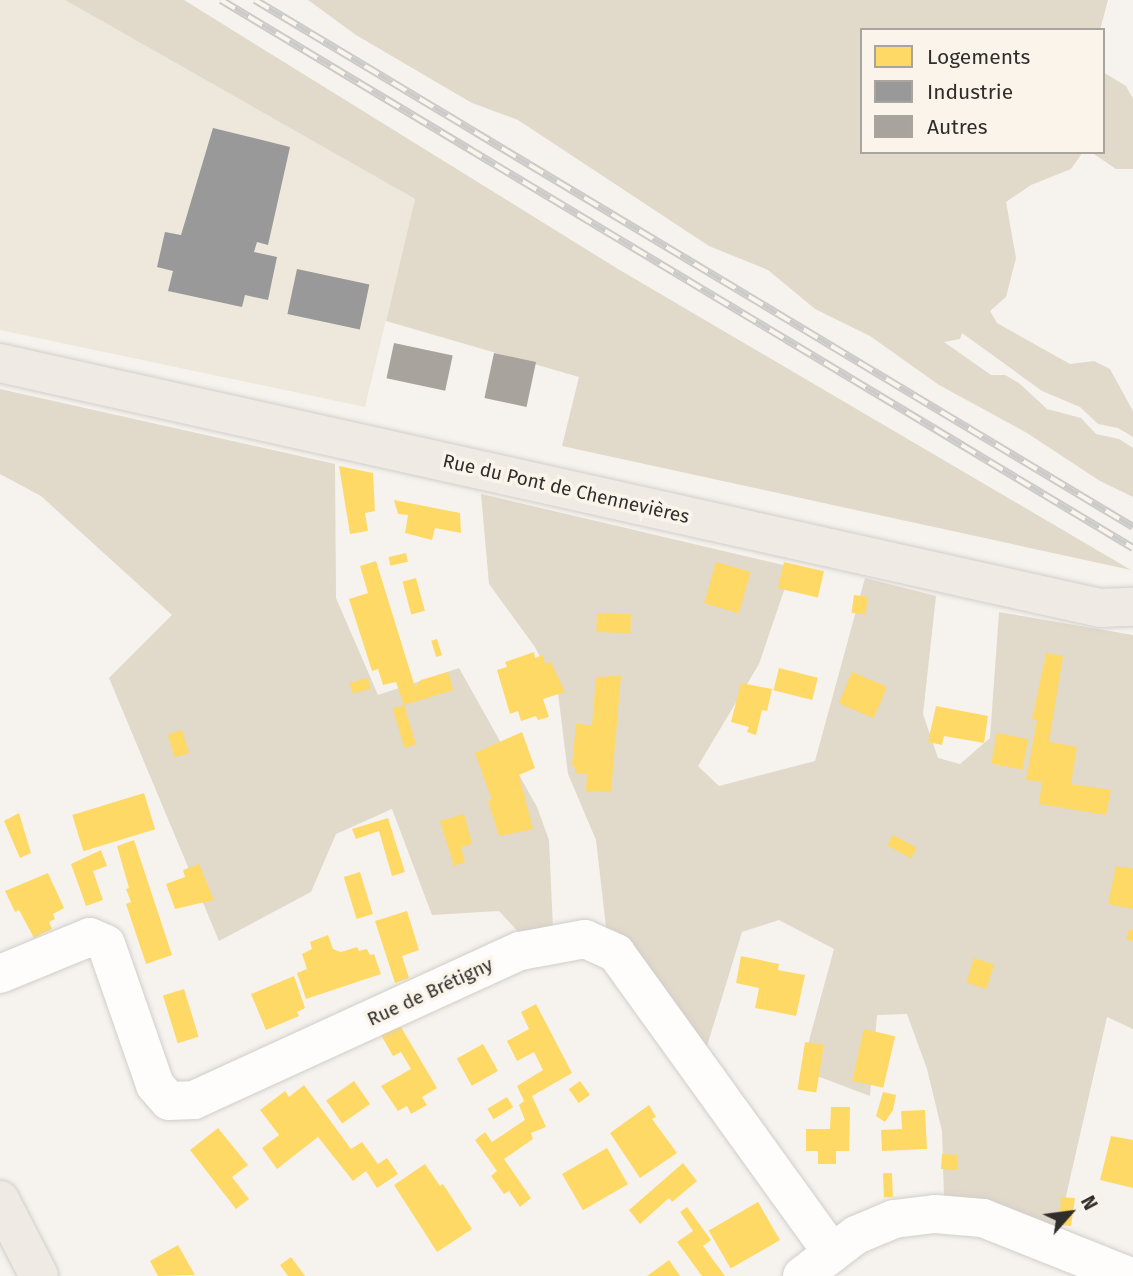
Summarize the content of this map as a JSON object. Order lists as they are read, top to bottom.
{
  "streets": {
    "main road": ["Rue du Pont de Chennevières"],
    "street": ["Rue de Brétigny"]
  },
  "legend": ["Logements", "Industrie", "Autres"],
  "north": "top right"
}
